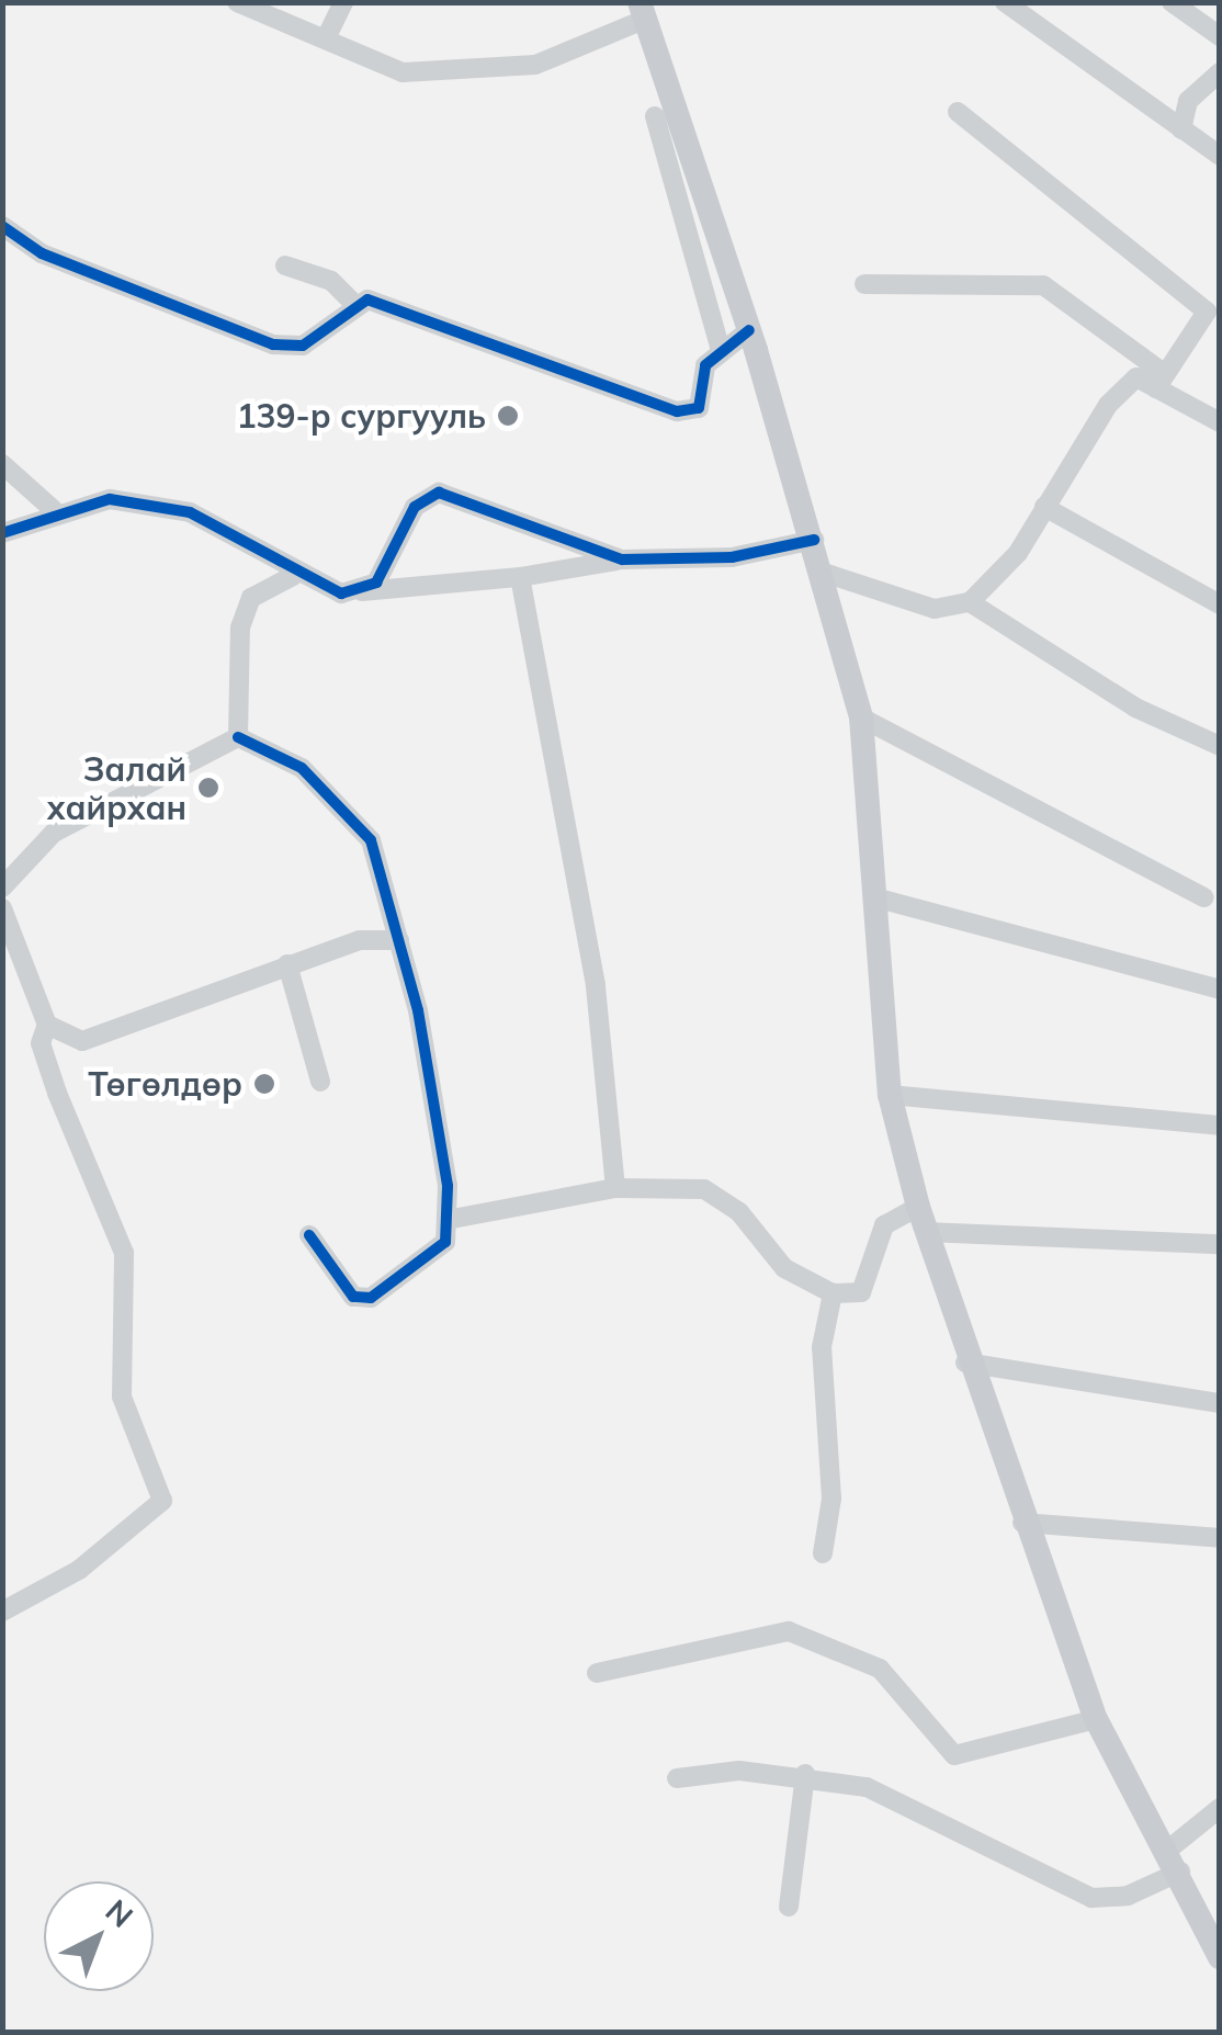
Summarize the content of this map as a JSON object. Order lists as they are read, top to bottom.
{
  "places": ["139-р сургууль", "Залай хайрхан", "Төгөлдөр"],
  "north": "top right"
}
